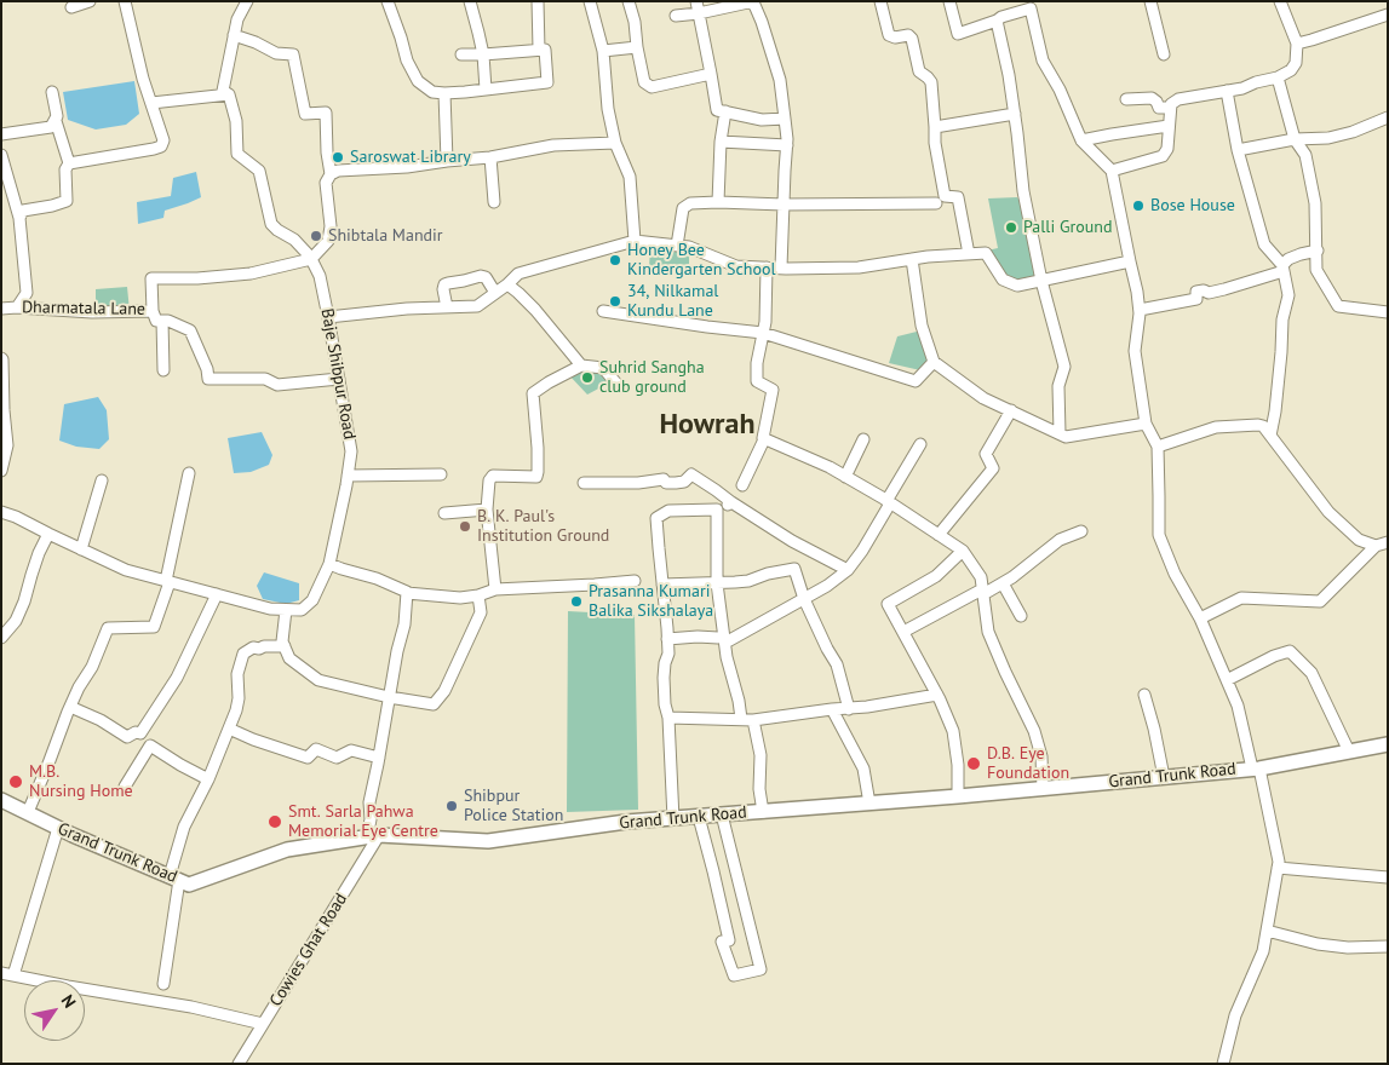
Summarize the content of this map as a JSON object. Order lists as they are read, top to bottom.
{
  "streets": {
    "main road": ["Grand Trunk Road"],
    "street": ["Dharmatala Lane", "Baje Shibpur Road", "Cowies Ghat Road"]
  },
  "crossings": [
    ["Dharmatala Lane", "Baje Shibpur Road"],
    ["Grand Trunk Road", "Cowies Ghat Road"]
  ],
  "districts": ["Howrah"],
  "places": [
    "Saroswat Library",
    "Bose House",
    "Palli Ground",
    "Shibtala Mandir",
    "Honey Bee Kindergarten School",
    "34, Nilkamal Kundu Lane",
    "Suhrid Sangha club ground",
    "B. K. Paul's Institution Ground",
    "Prasanna Kumari Balika Sikshalaya",
    "D.B. Eye Foundation",
    "M.B. Nursing Home",
    "Shibpur Police Station",
    "Smt. Sarla Pahwa Memorial Eye Centre"
  ],
  "north": "top right"
}
